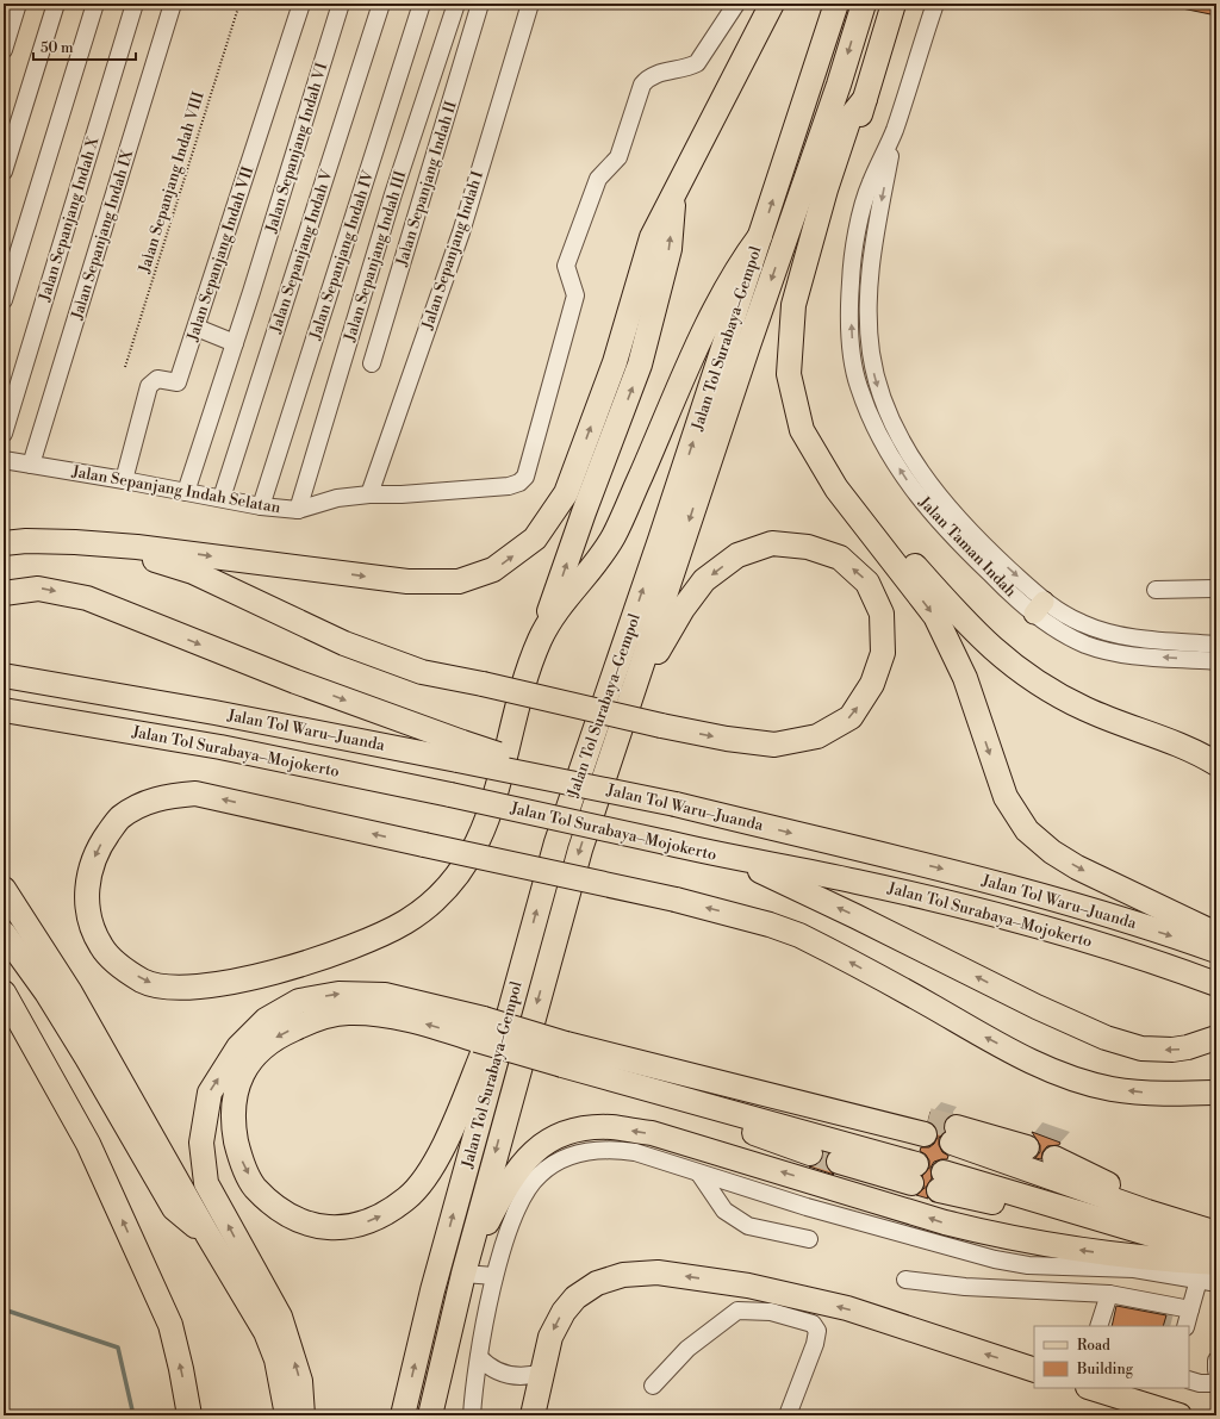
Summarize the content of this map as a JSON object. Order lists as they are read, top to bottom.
{
  "streets": {
    "highway": ["Jalan Tol Surabaya–Gempol", "Jalan Tol Waru–Juanda", "Jalan Tol Surabaya–Mojokerto"],
    "street": [
      "Jalan Sepanjang Indah VI",
      "Jalan Sepanjang Indah II",
      "Jalan Sepanjang Indah X",
      "Jalan Sepanjang Indah IX",
      "Jalan Sepanjang Indah I",
      "Jalan Sepanjang Indah V",
      "Jalan Sepanjang Indah VII",
      "Jalan Sepanjang Indah IV",
      "Jalan Sepanjang Indah III",
      "Jalan Sepanjang Indah Selatan",
      "Jalan Taman Indah"
    ],
    "path": ["Jalan Sepanjang Indah VIII"]
  },
  "crossings": [
    ["Jalan Sepanjang Indah VI", "Jalan Sepanjang Indah Selatan"],
    ["Jalan Sepanjang Indah IX", "Jalan Sepanjang Indah Selatan"],
    ["Jalan Sepanjang Indah I", "Jalan Sepanjang Indah Selatan"],
    ["Jalan Sepanjang Indah V", "Jalan Sepanjang Indah Selatan"],
    ["Jalan Sepanjang Indah VII", "Jalan Sepanjang Indah Selatan"],
    ["Jalan Sepanjang Indah IV", "Jalan Sepanjang Indah Selatan"],
    ["Jalan Sepanjang Indah III", "Jalan Sepanjang Indah Selatan"]
  ],
  "legend": ["Road", "Building"],
  "scale_bar": "50 m"
}
